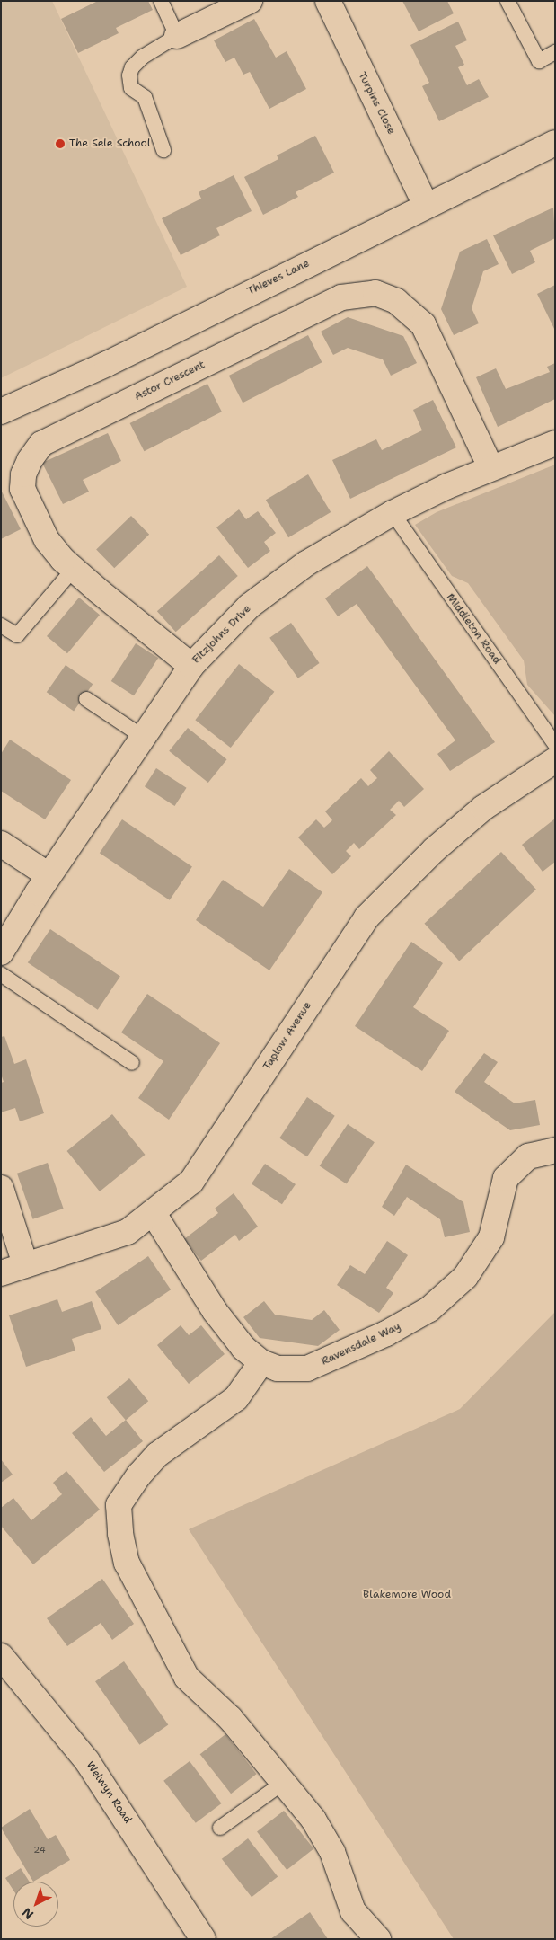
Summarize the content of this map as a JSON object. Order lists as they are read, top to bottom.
{
  "streets": {
    "street": [
      "Turpins Close",
      "Thieves Lane",
      "Astor Crescent",
      "Fitzjohns Drive",
      "Taplow Avenue",
      "Ravensdale Way",
      "Welwyn Road"
    ],
    "lane": ["Middleton Road"]
  },
  "crossings": [
    ["Turpins Close", "Thieves Lane"],
    ["Astor Crescent", "Fitzjohns Drive"],
    ["Middleton Road", "Fitzjohns Drive"],
    ["Taplow Avenue", "Ravensdale Way"]
  ],
  "parks": ["Blakemore Wood"],
  "places": ["The Sele School"],
  "house_numbers": ["24"],
  "north": "bottom left"
}
